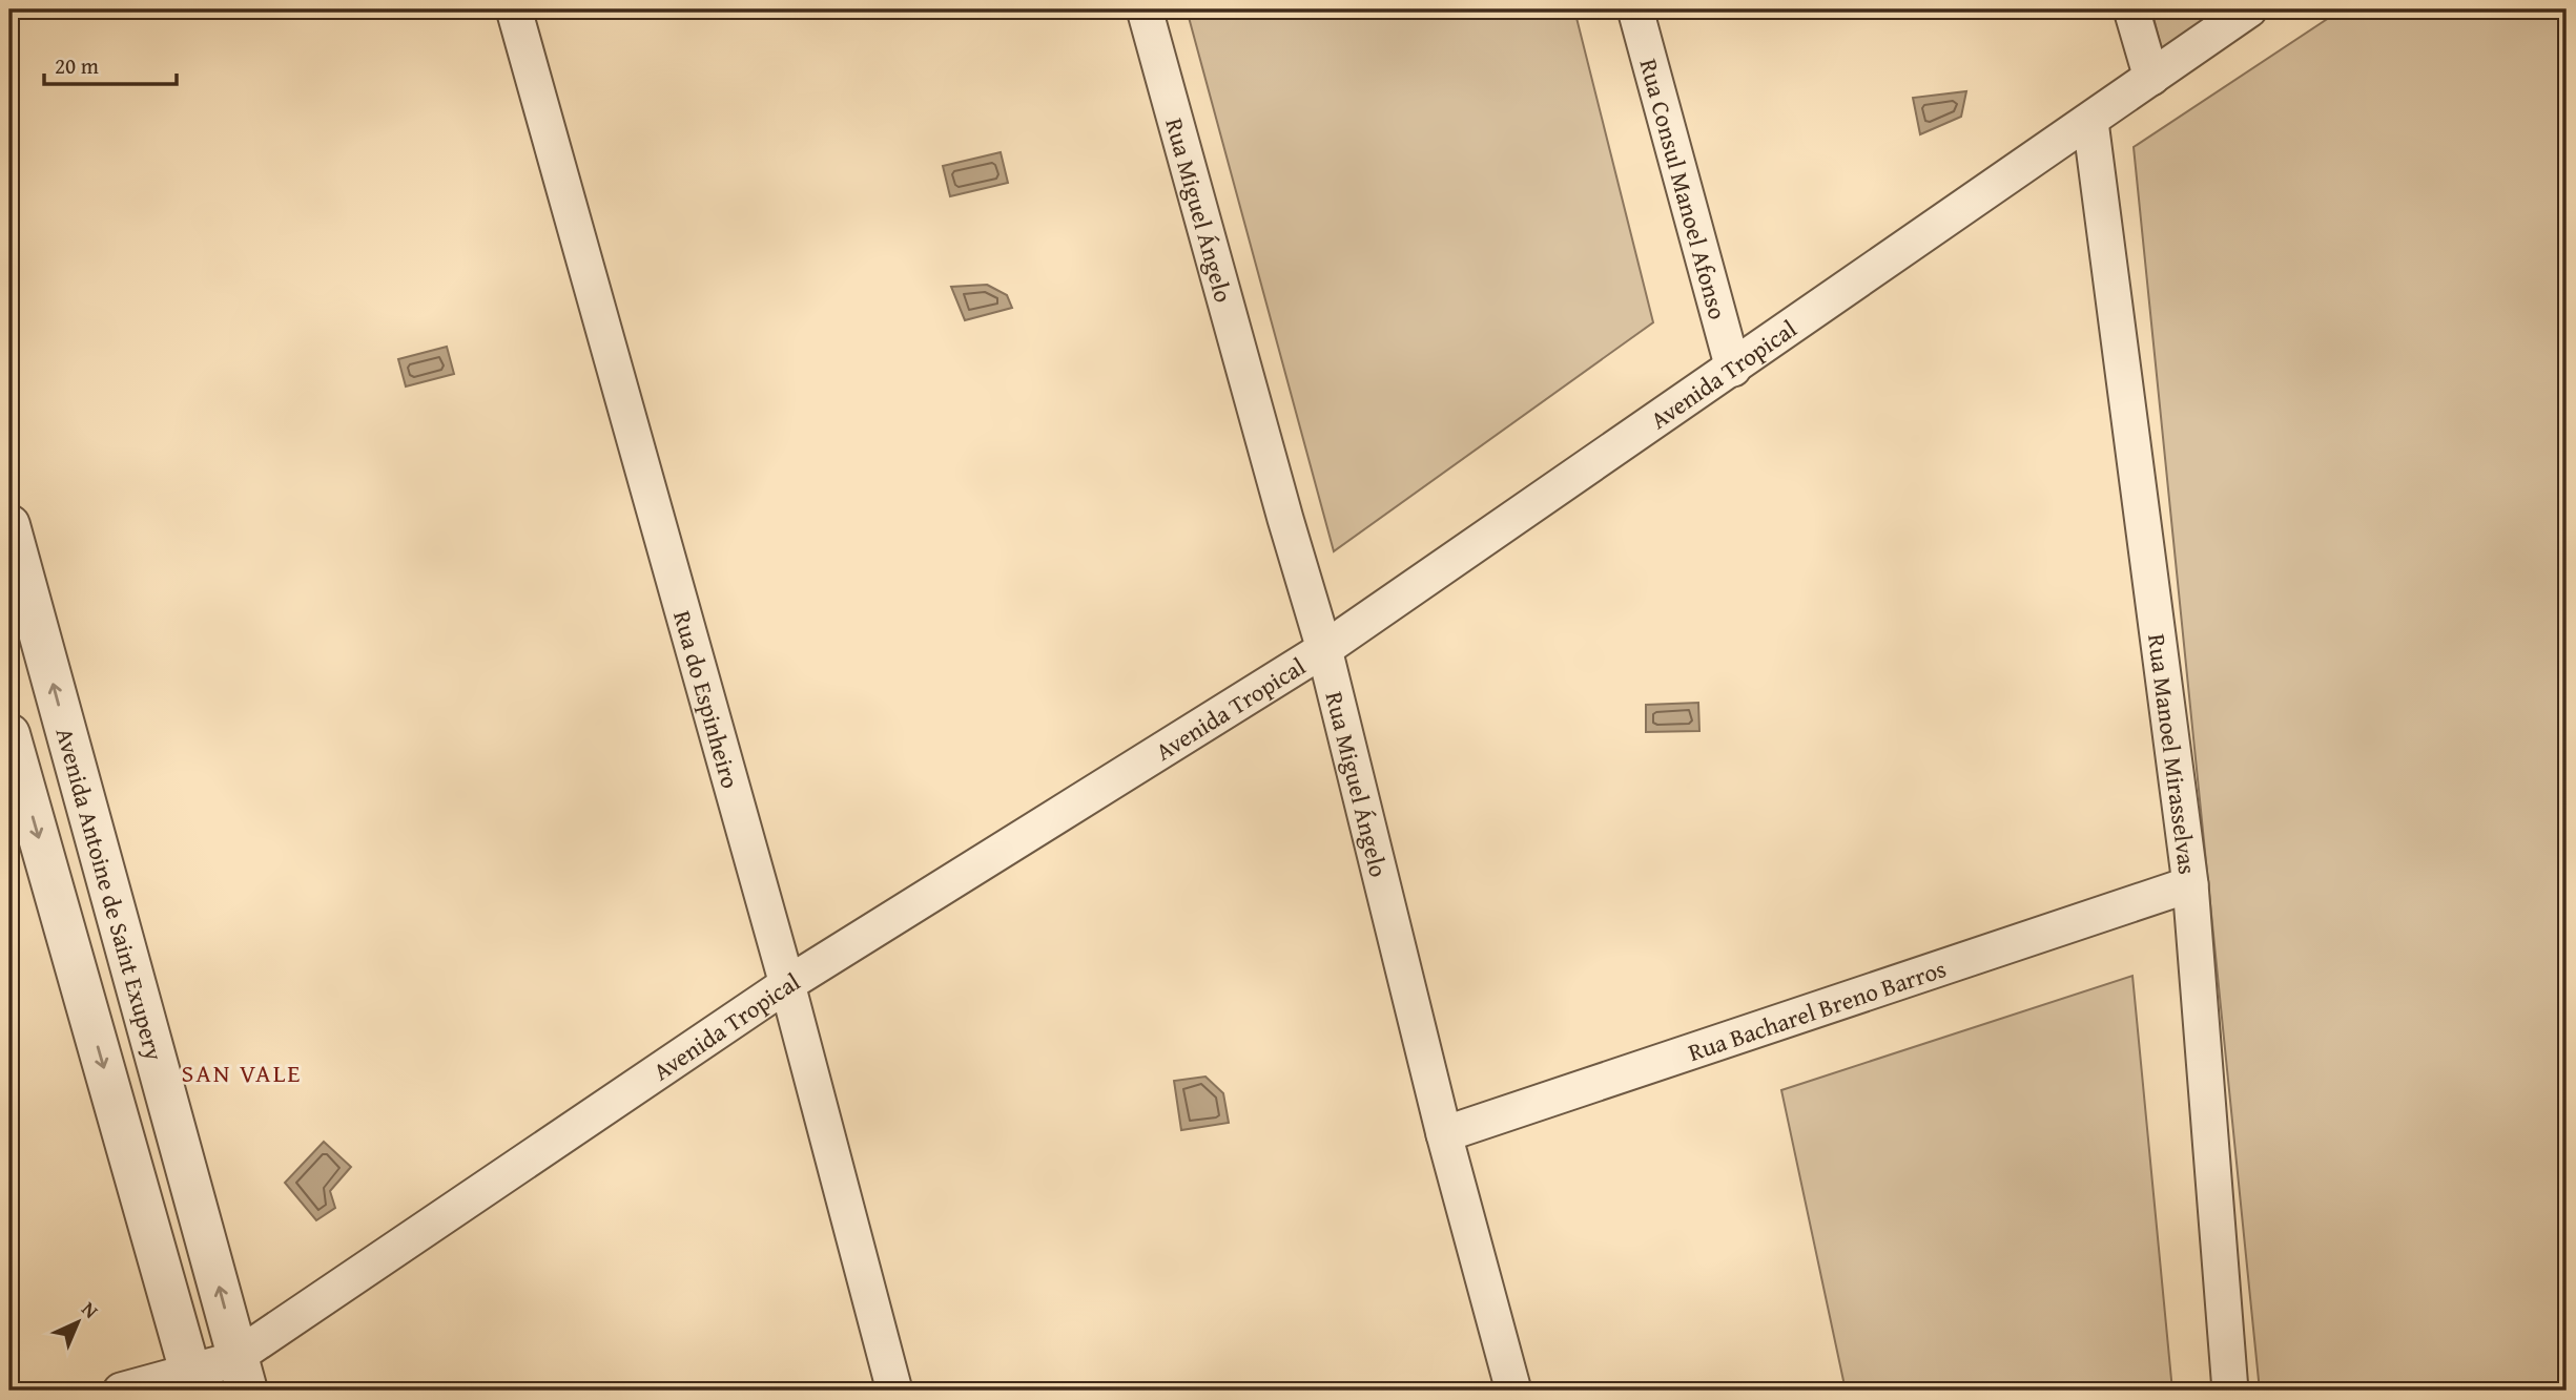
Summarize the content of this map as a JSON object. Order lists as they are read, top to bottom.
{
  "streets": {
    "street": [
      "Rua Consul Manoel Afonso",
      "Rua Miguel Ángelo",
      "Avenida Tropical",
      "Rua do Espinheiro",
      "Rua Manoel Mirasselvas",
      "Avenida Antoine de Saint Exupery",
      "Rua Bacharel Breno Barros"
    ]
  },
  "crossings": [
    ["Rua Consul Manoel Afonso", "Avenida Tropical"],
    ["Rua Miguel Ángelo", "Avenida Tropical"],
    ["Rua Miguel Ángelo", "Rua Bacharel Breno Barros"],
    ["Avenida Tropical", "Rua do Espinheiro"],
    ["Avenida Tropical", "Rua Manoel Mirasselvas"],
    ["Avenida Tropical", "Avenida Antoine de Saint Exupery"],
    ["Rua Manoel Mirasselvas", "Rua Bacharel Breno Barros"]
  ],
  "districts": ["SAN VALE"],
  "scale_bar": "20 m",
  "north": "top right"
}
